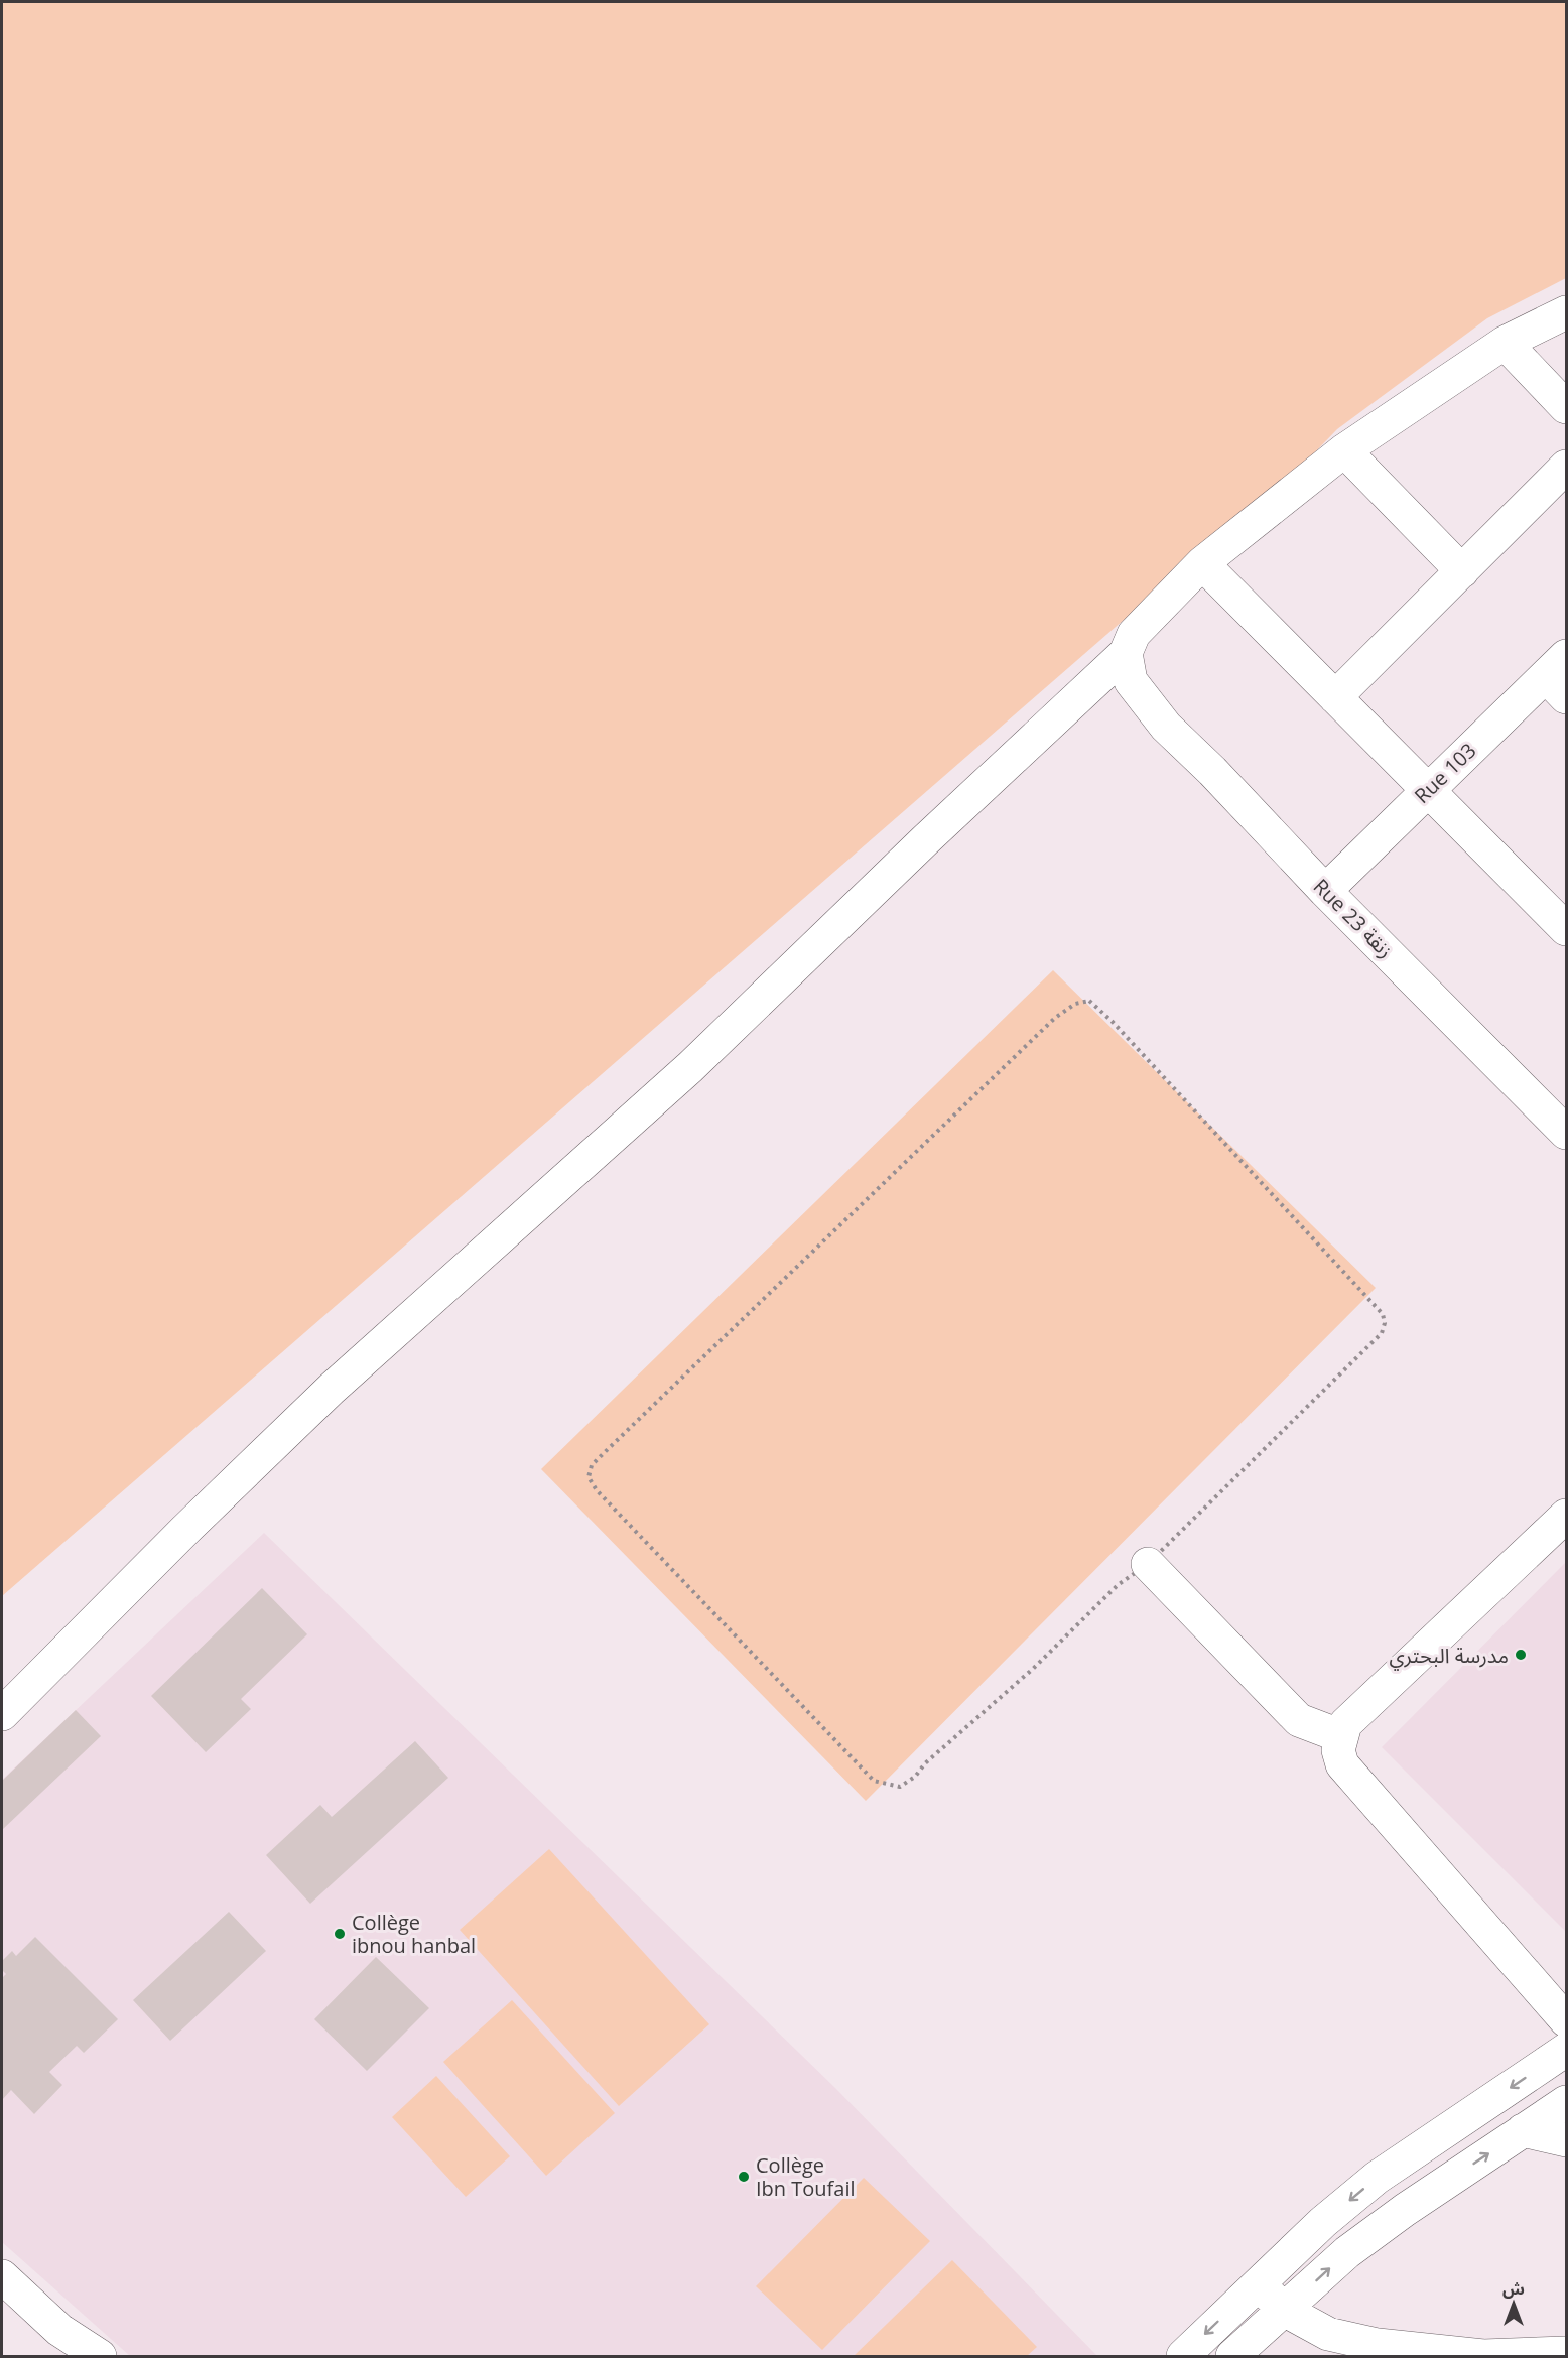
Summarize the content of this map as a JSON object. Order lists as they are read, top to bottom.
{
  "streets": {
    "street": ["Rue 103", "Rue 23 زنقة"]
  },
  "crossings": [
    ["Rue 103", "Rue 23 زنقة"]
  ],
  "places": ["مدرسة البحتري", "Collège ibnou hanbal", "Collège Ibn Toufail"],
  "north": "top"
}
